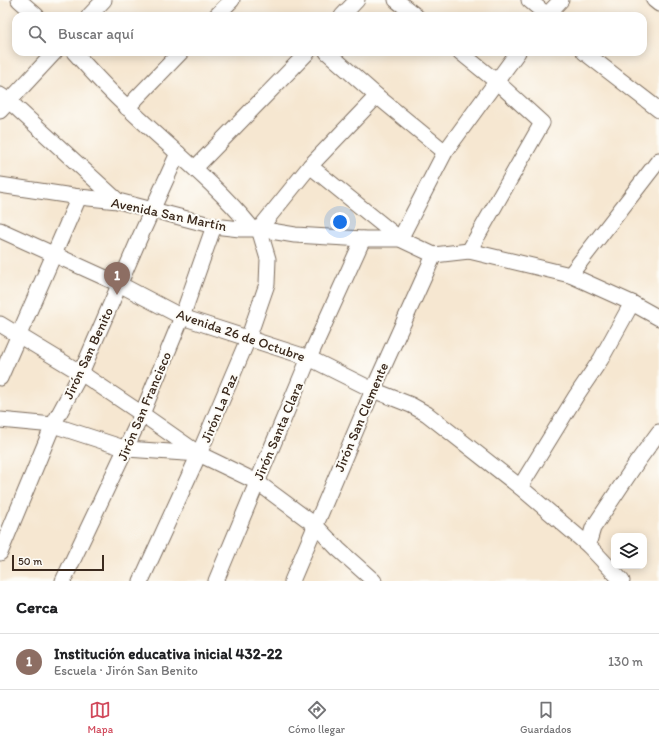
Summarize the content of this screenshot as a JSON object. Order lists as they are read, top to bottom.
{
  "streets": {
    "street": [
      "Avenida San Martín",
      "Avenida 26 de Octubre",
      "Jirón San Benito",
      "Jirón San Francisco",
      "Jirón La Paz",
      "Jirón San Clemente",
      "Jirón Santa Clara"
    ]
  },
  "crossings": [
    ["Avenida San Martín", "Jirón San Benito"],
    ["Avenida San Martín", "Jirón San Francisco"],
    ["Avenida San Martín", "Jirón La Paz"],
    ["Avenida San Martín", "Jirón San Clemente"],
    ["Avenida San Martín", "Jirón Santa Clara"],
    ["Avenida 26 de Octubre", "Jirón San Benito"],
    ["Avenida 26 de Octubre", "Jirón San Francisco"],
    ["Avenida 26 de Octubre", "Jirón La Paz"],
    ["Avenida 26 de Octubre", "Jirón San Clemente"],
    ["Avenida 26 de Octubre", "Jirón Santa Clara"]
  ],
  "scale_bar": "50 m",
  "page": {
    "search": "Buscar aquí",
    "pins": "1",
    "scale": "50 m",
    "heading": "Cerca",
    "list": [
      {
        "mark": "1",
        "name": "Institución educativa inicial 432-22",
        "note": "Escuela · Jirón San Benito",
        "value": "130 m"
      }
    ],
    "nav": ["Mapa", "Cómo llegar", "Guardados"]
  }
}
